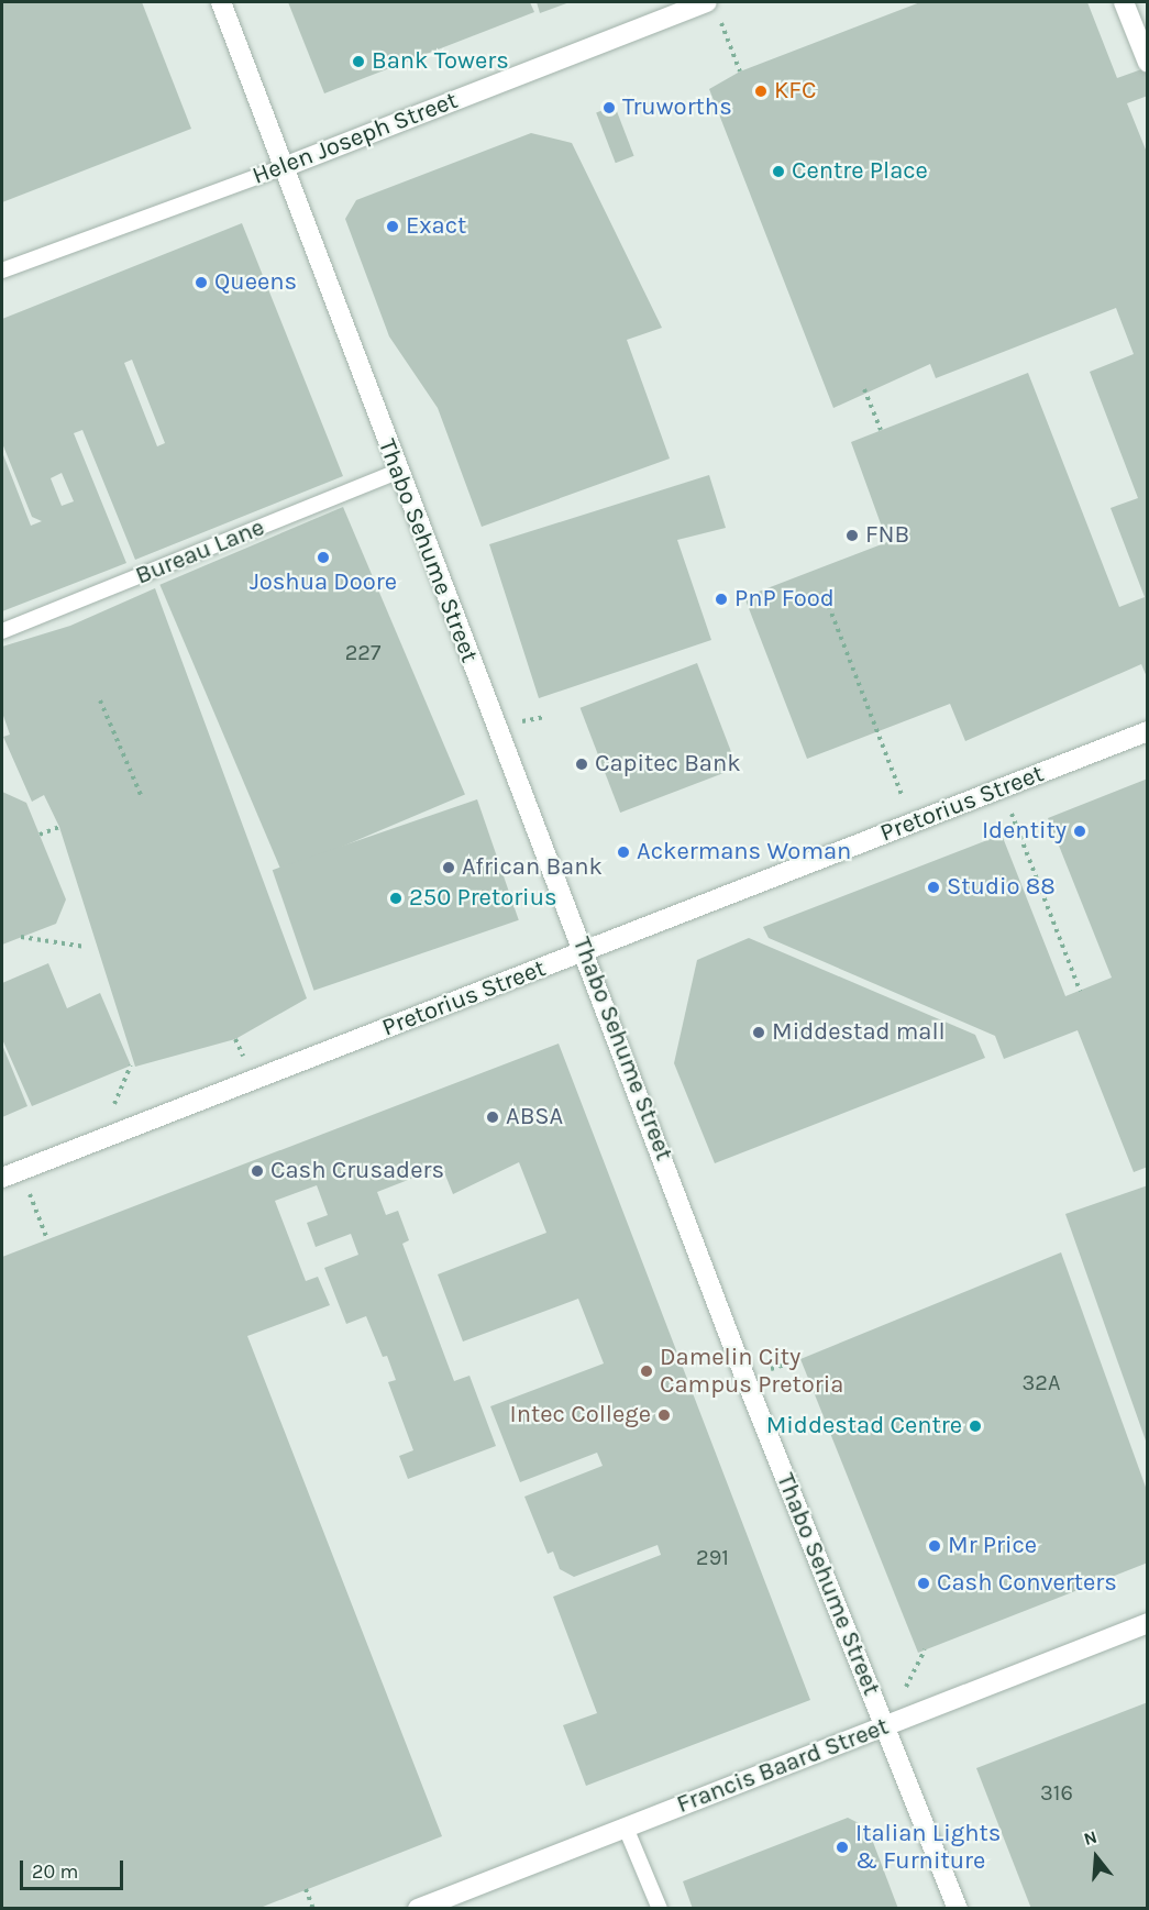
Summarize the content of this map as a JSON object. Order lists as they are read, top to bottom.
{
  "streets": {
    "street": [
      "Helen Joseph Street",
      "Thabo Sehume Street",
      "Pretorius Street",
      "Francis Baard Street"
    ],
    "lane": ["Bureau Lane"]
  },
  "crossings": [
    ["Helen Joseph Street", "Thabo Sehume Street"],
    ["Thabo Sehume Street", "Bureau Lane"],
    ["Thabo Sehume Street", "Pretorius Street"],
    ["Thabo Sehume Street", "Francis Baard Street"]
  ],
  "places": [
    "Bank Towers",
    "KFC",
    "Truworths",
    "Centre Place",
    "Exact",
    "Queens",
    "FNB",
    "Joshua Doore",
    "PnP Food",
    "Capitec Bank",
    "Identity",
    "Ackermans Woman",
    "African Bank",
    "Studio 88",
    "250 Pretorius",
    "Middestad mall",
    "ABSA",
    "Cash Crusaders",
    "Damelin City Campus Pretoria",
    "Intec College",
    "Middestad Centre",
    "Mr Price",
    "Cash Converters",
    "Italian Lights & Furniture"
  ],
  "house_numbers": [
    "227",
    "32A",
    "291",
    "316"
  ],
  "scale_bar": "20 m",
  "north": "top"
}
